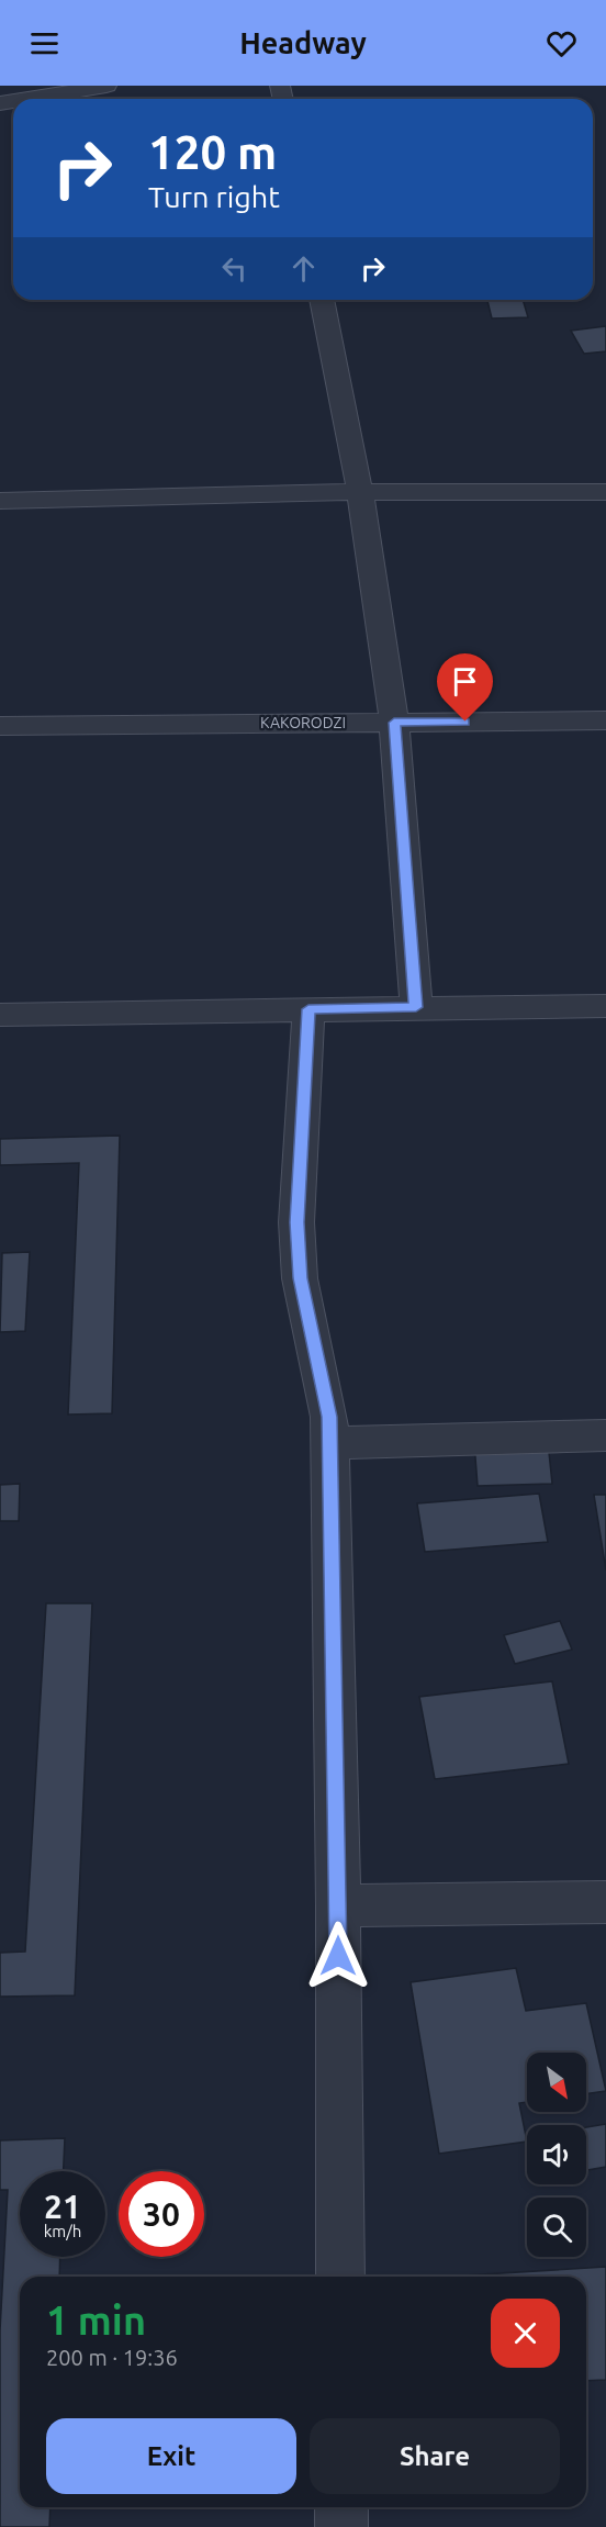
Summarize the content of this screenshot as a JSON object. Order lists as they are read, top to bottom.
{
  "streets": {
    "street": ["KAKORODZI"]
  },
  "north": "bottom right",
  "page": {
    "header": "Headway",
    "turn": ["120 m", "Turn right"],
    "speed": "21 km/h",
    "limit": "30",
    "heading": ["1 min", "200 m · 19:36"],
    "buttons": ["Exit", "Share"]
  }
}
